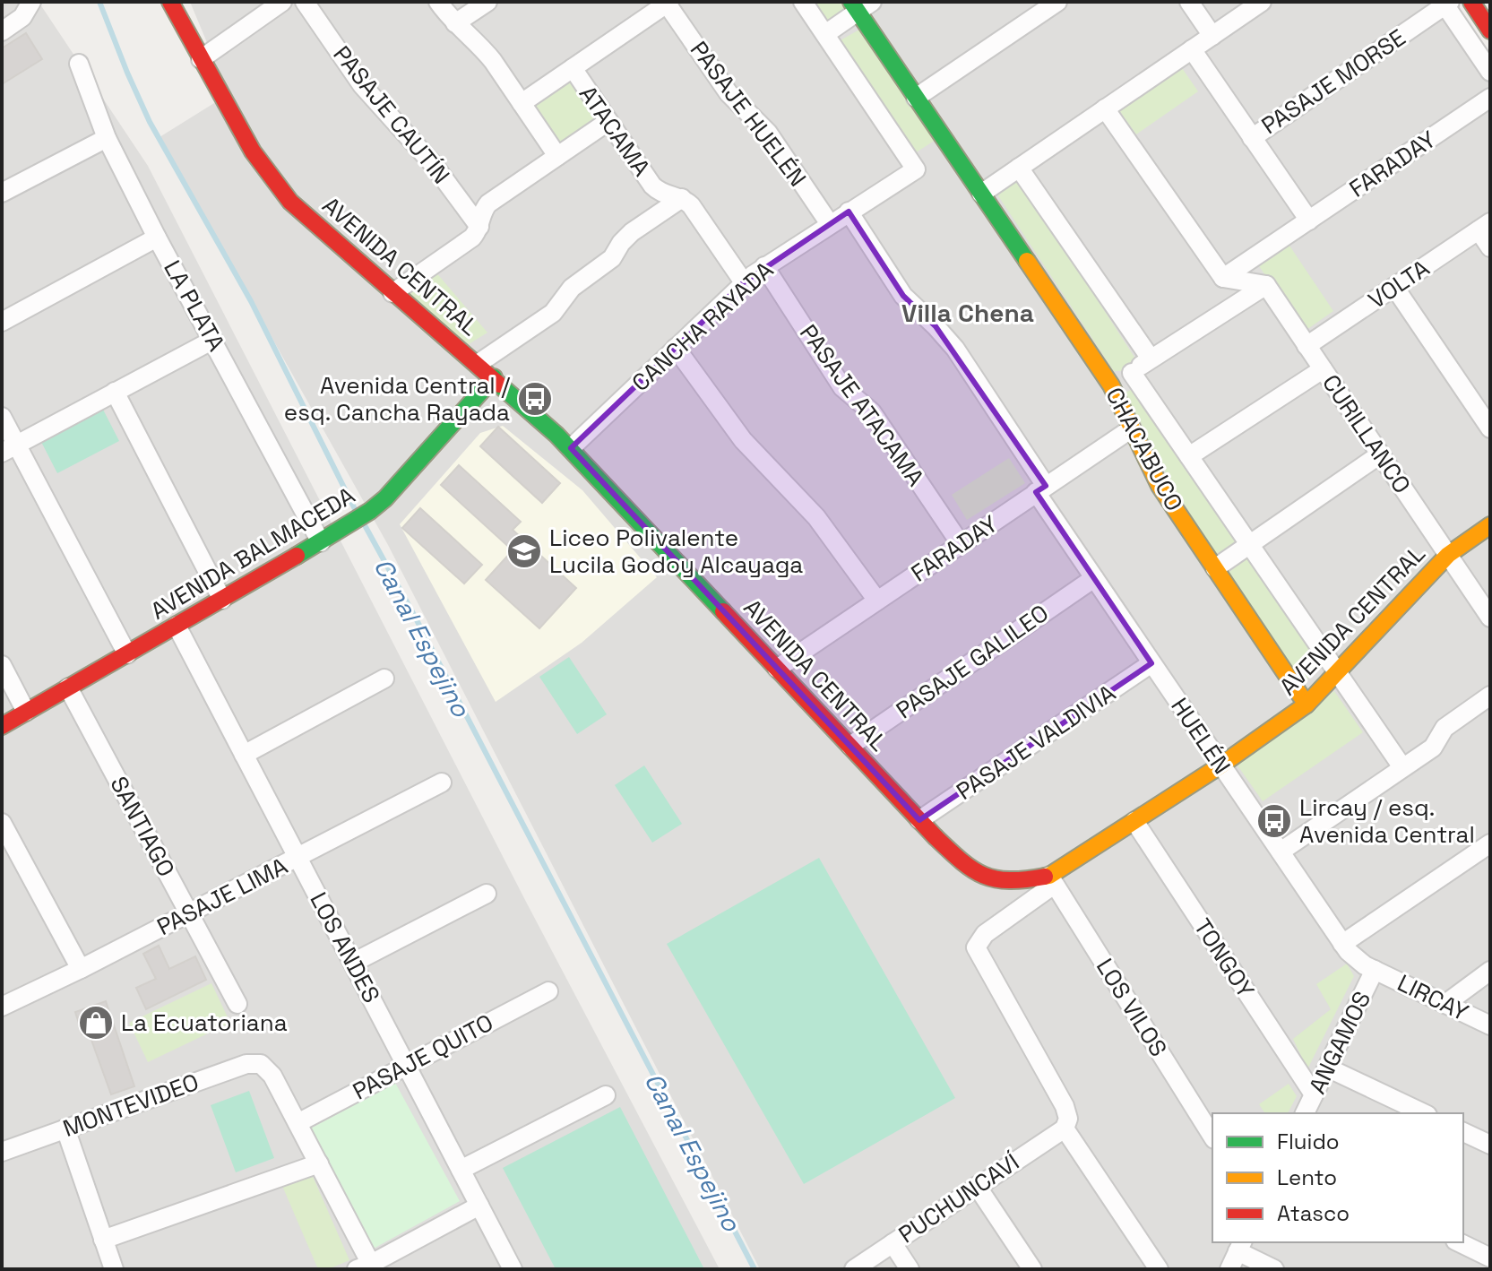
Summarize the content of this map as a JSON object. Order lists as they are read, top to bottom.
{
  "streets": {
    "street": [
      "PASAJE MORSE",
      "PASAJE HUELÉN",
      "PASAJE CAUTÍN",
      "ATACAMA",
      "FARADAY",
      "AVENIDA CENTRAL",
      "VOLTA",
      "LA PLATA",
      "CANCHA RAYADA",
      "PASAJE ATACAMA",
      "CURILLANCO",
      "CHACABUCO",
      "AVENIDA BALMACEDA",
      "PASAJE GALILEO",
      "HUELÉN",
      "PASAJE VALDIVIA",
      "SANTIAGO",
      "PASAJE LIMA",
      "LOS ANDES",
      "TONGOY",
      "LIRCAY",
      "LOS VILOS",
      "ANGAMOS",
      "PASAJE QUITO",
      "MONTEVIDEO",
      "PUCHUNCAVÍ"
    ]
  },
  "crossings": [
    ["PASAJE HUELÉN", "CANCHA RAYADA"],
    ["ATACAMA", "CANCHA RAYADA"],
    ["FARADAY", "AVENIDA CENTRAL"],
    ["FARADAY", "PASAJE ATACAMA"],
    ["FARADAY", "CHACABUCO"],
    ["FARADAY", "HUELÉN"],
    ["AVENIDA CENTRAL", "CANCHA RAYADA"],
    ["AVENIDA CENTRAL", "CURILLANCO"],
    ["AVENIDA CENTRAL", "CHACABUCO"],
    ["AVENIDA CENTRAL", "AVENIDA BALMACEDA"],
    ["AVENIDA CENTRAL", "PASAJE GALILEO"],
    ["AVENIDA CENTRAL", "HUELÉN"],
    ["AVENIDA CENTRAL", "PASAJE VALDIVIA"],
    ["AVENIDA CENTRAL", "TONGOY"],
    ["AVENIDA CENTRAL", "LOS VILOS"],
    ["VOLTA", "CURILLANCO"],
    ["LA PLATA", "AVENIDA BALMACEDA"],
    ["CANCHA RAYADA", "PASAJE ATACAMA"],
    ["AVENIDA BALMACEDA", "SANTIAGO"],
    ["AVENIDA BALMACEDA", "LOS ANDES"],
    ["PASAJE GALILEO", "HUELÉN"],
    ["HUELÉN", "PASAJE VALDIVIA"],
    ["HUELÉN", "LIRCAY"],
    ["HUELÉN", "ANGAMOS"],
    ["SANTIAGO", "PASAJE LIMA"],
    ["PASAJE LIMA", "LOS ANDES"],
    ["LOS ANDES", "PASAJE QUITO"],
    ["TONGOY", "ANGAMOS"],
    ["LIRCAY", "ANGAMOS"],
    ["PASAJE QUITO", "MONTEVIDEO"]
  ],
  "districts": ["Villa Chena"],
  "water": ["Canal Espejino"],
  "places": {
    "bus stop": ["Avenida Central / esq. Cancha Rayada", "Lircay / esq. Avenida Central"],
    "school or university": ["Liceo Polivalente Lucila Godoy Alcayaga"],
    "shop": ["La Ecuatoriana"]
  },
  "legend": ["Fluido", "Lento", "Atasco"]
}
